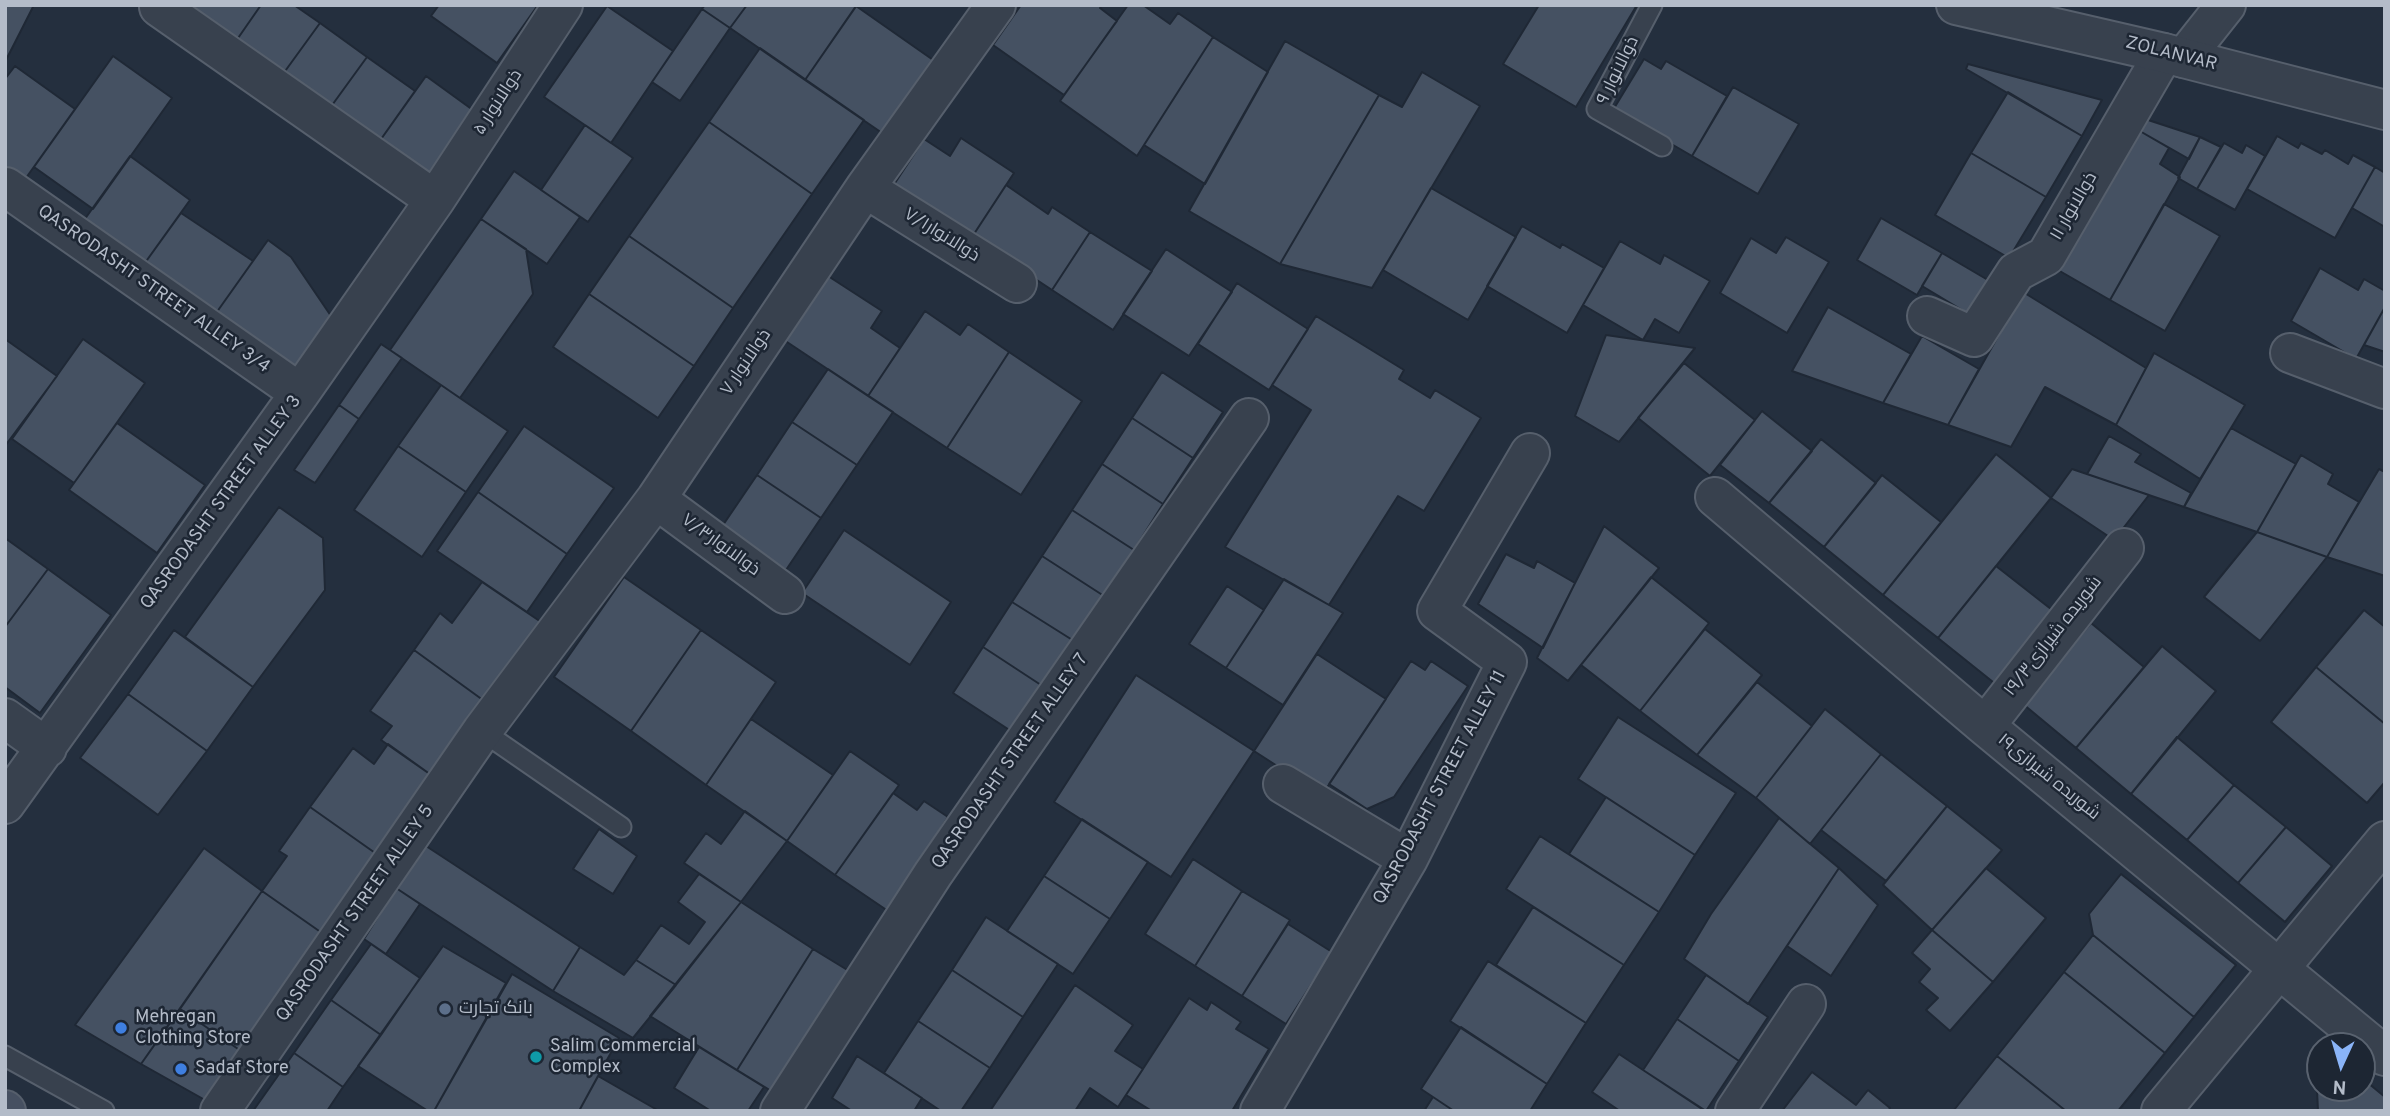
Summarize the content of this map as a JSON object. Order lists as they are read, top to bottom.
{
  "streets": {
    "street": [
      "ZOLANVAR",
      "ذوالانوار ۵",
      "ذوالانوار ۱۱",
      "ذوالانوار۷/۱",
      "QASRODASHT STREET ALLEY 3/4",
      "ذوالانوار ۷",
      "QASRODASHT STREET ALLEY 3",
      "ذوالانوار۷/۳",
      "شوریده شیرازی۱۹/۳",
      "QASRODASHT STREET ALLEY 7",
      "شوریده شیرازی۱۹",
      "QASRODASHT STREET ALLEY 11",
      "QASRODASHT STREET ALLEY 5"
    ],
    "lane": ["ذوالانوار ۹"]
  },
  "crossings": [
    ["ZOLANVAR", "ذوالانوار ۱۱"],
    ["ذوالانوار ۵", "QASRODASHT STREET ALLEY 3"],
    ["ذوالانوار۷/۱", "ذوالانوار ۷"],
    ["QASRODASHT STREET ALLEY 3/4", "QASRODASHT STREET ALLEY 3"],
    ["ذوالانوار ۷", "ذوالانوار۷/۳"],
    ["ذوالانوار ۷", "QASRODASHT STREET ALLEY 5"],
    ["شوریده شیرازی۱۹/۳", "شوریده شیرازی۱۹"]
  ],
  "places": [
    "بانک تجارت",
    "Mehregan Clothing Store",
    "Salim Commercial Complex",
    "Sadaf Store"
  ],
  "north": "bottom"
}
